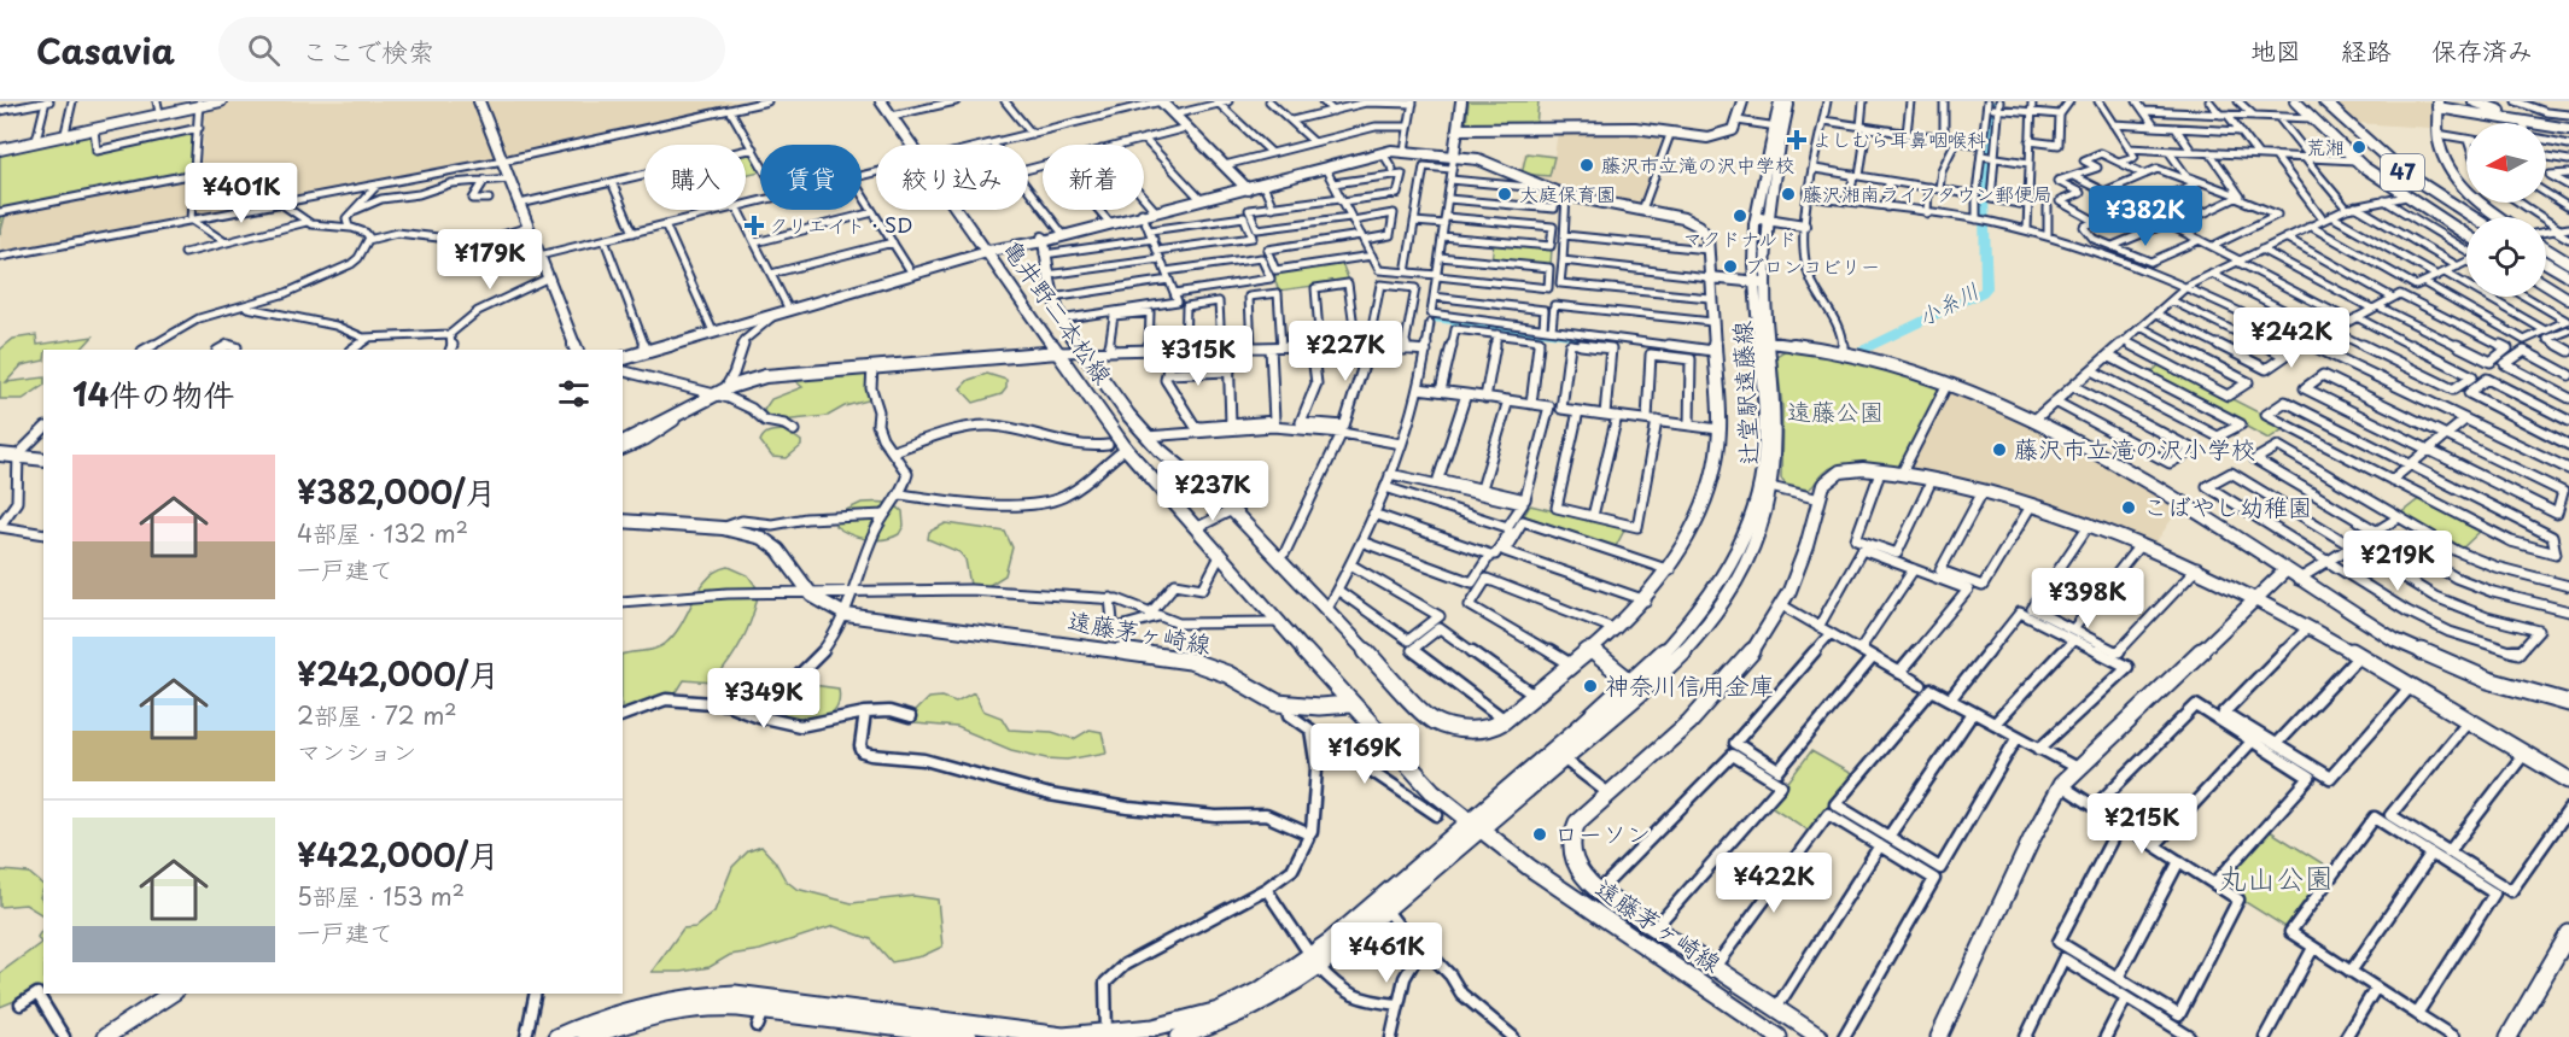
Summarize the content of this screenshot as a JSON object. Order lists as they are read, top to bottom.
{
  "streets": {
    "street": [
      "47",
      "亀井野二本松線",
      "辻堂駅遠藤線",
      "遠藤茅ヶ崎線"
    ]
  },
  "crossings": [
    ["亀井野二本松線", "遠藤茅ヶ崎線"],
    ["辻堂駅遠藤線", "遠藤茅ヶ崎線"]
  ],
  "water": ["小糸川"],
  "parks": ["遠藤公園", "丸山公園"],
  "places": {
    "health": ["よしむら耳鼻咽喉科", "クリエイト・SD"],
    "other": [
      "荒湘",
      "藤沢市立滝の沢中学校",
      "大庭保育園",
      "藤沢湘南ライフタウン郵便局",
      "マクドナルド",
      "ブロンコビリー",
      "藤沢市立滝の沢小学校",
      "こばやし幼稚園",
      "神奈川信用金庫",
      "ローソン"
    ]
  },
  "north": "left",
  "page": {
    "header": "Casavia",
    "search": "ここで検索",
    "nav": ["地図", "経路", "保存済み"],
    "chip": [
      "購入",
      "賃貸",
      "絞り込み",
      "新着"
    ],
    "price": [
      "¥401K",
      "¥382K",
      "¥179K",
      "¥242K",
      "¥227K",
      "¥315K",
      "¥237K",
      "¥219K",
      "¥398K",
      "¥349K",
      "¥169K",
      "¥215K",
      "¥422K",
      "¥461K"
    ],
    "heading": "14件の物件",
    "list": [
      {
        "name": "¥382,000/月",
        "note": "4部屋 · 132 m² · 一戸建て"
      },
      {
        "name": "¥242,000/月",
        "note": "2部屋 · 72 m² · マンション"
      },
      {
        "name": "¥422,000/月",
        "note": "5部屋 · 153 m² · 一戸建て"
      }
    ]
  }
}
